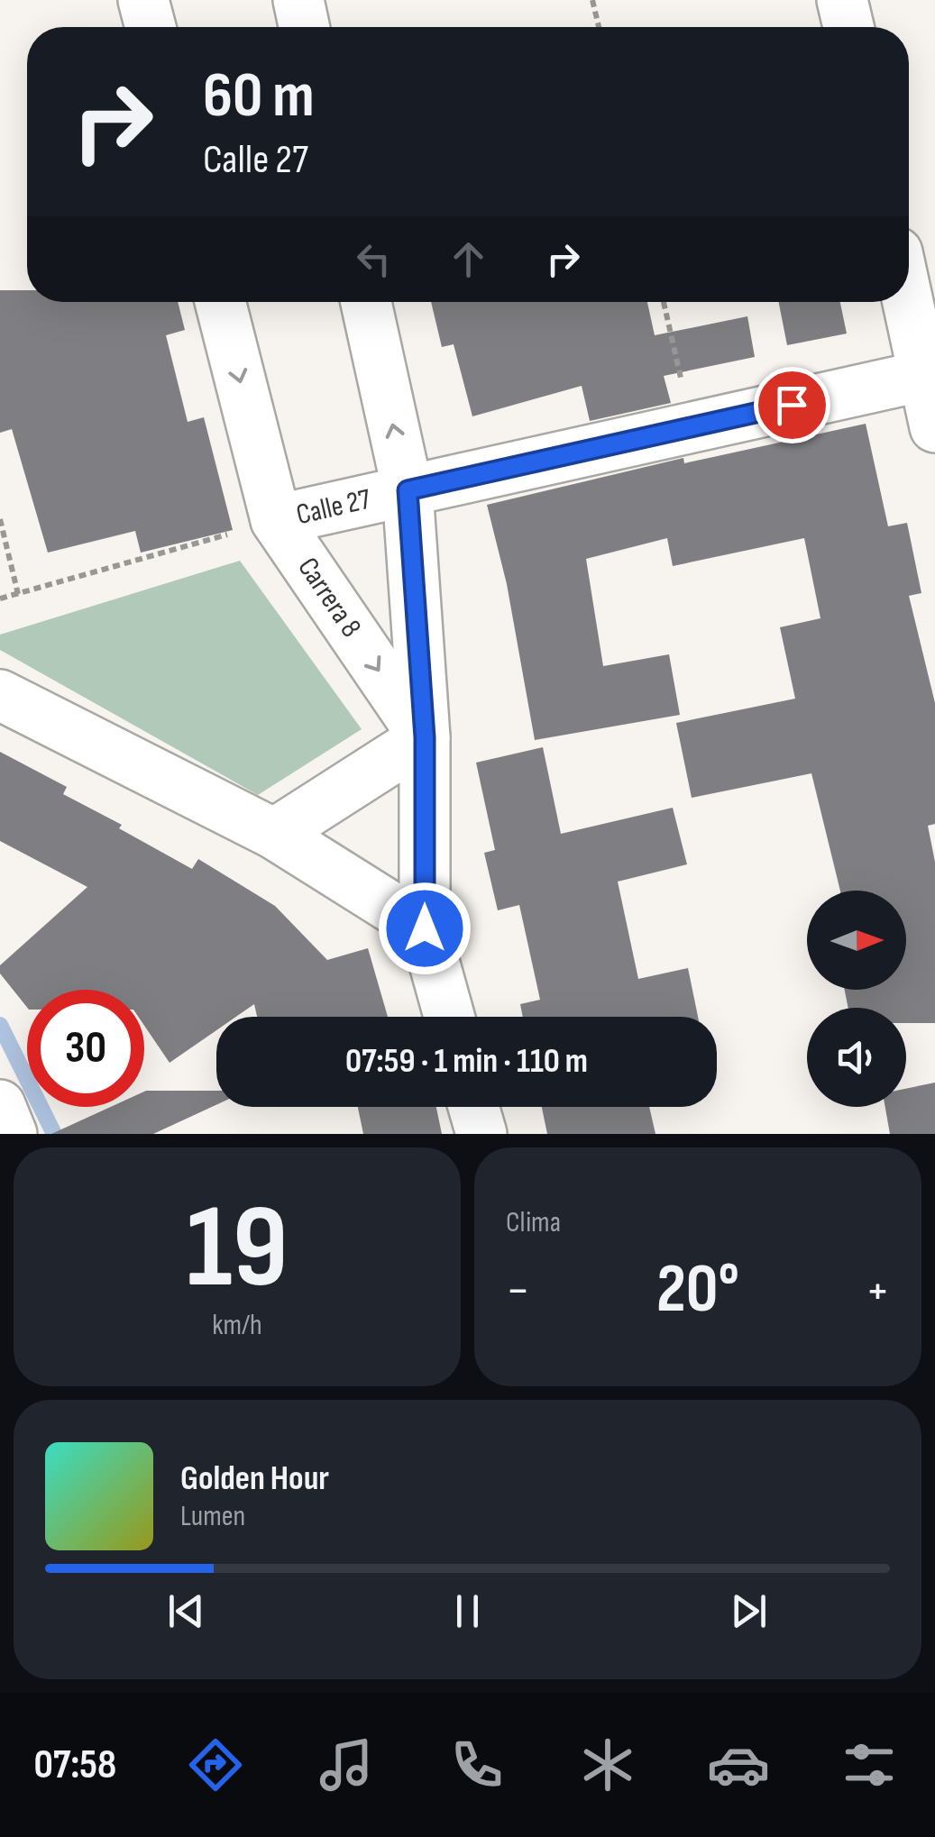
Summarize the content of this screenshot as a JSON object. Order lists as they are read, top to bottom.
{
  "streets": {
    "street": ["Calle 27", "Carrera 8"]
  },
  "crossings": [
    ["Calle 27", "Carrera 8"]
  ],
  "north": "right",
  "page": {
    "turn": ["60 m", "Calle 27"],
    "limit": "30",
    "trip": "07:59 · 1 min · 110 m",
    "tile": [
      ["19", "km/h"],
      "Clima"
    ],
    "heat": ["−", "20°", "+"],
    "song": ["Golden Hour", "Lumen"],
    "tabs": "07:58"
  }
}
